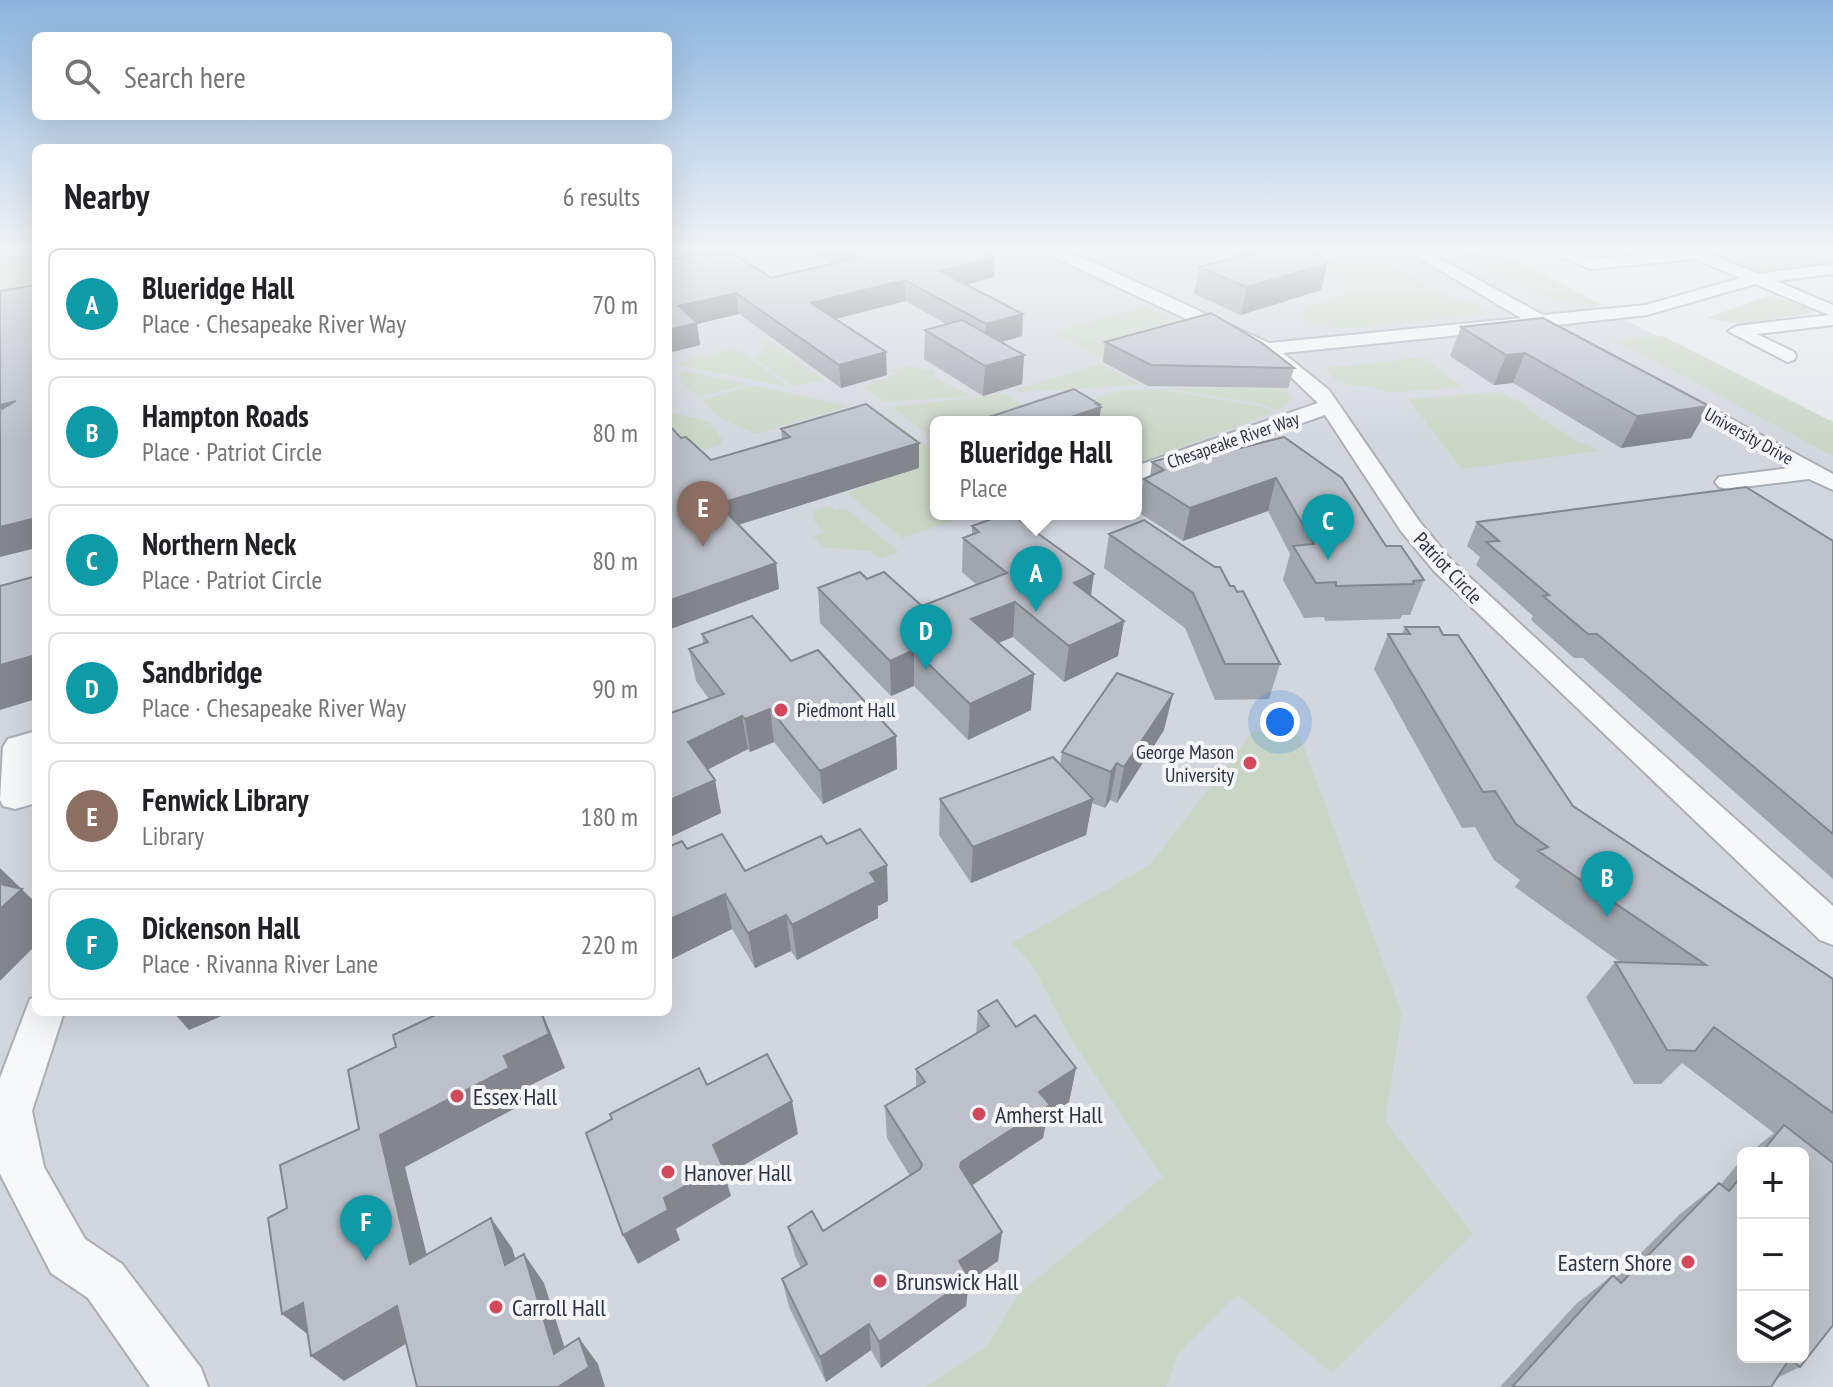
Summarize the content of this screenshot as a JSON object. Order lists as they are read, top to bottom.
{
  "streets": {
    "street": ["University Drive", "Chesapeake River Way", "Patriot Circle"]
  },
  "crossings": [
    ["Chesapeake River Way", "Patriot Circle"]
  ],
  "places": [
    "Piedmont Hall",
    "George Mason University",
    "Essex Hall",
    "Amherst Hall",
    "Hanover Hall",
    "Eastern Shore",
    "Brunswick Hall",
    "Carroll Hall"
  ],
  "page": {
    "search": "Search here",
    "heading": ["Nearby", "6 results"],
    "list": [
      {
        "mark": "A",
        "name": "Blueridge Hall",
        "note": "Place · Chesapeake River Way",
        "value": "70 m"
      },
      {
        "mark": "B",
        "name": "Hampton Roads",
        "note": "Place · Patriot Circle",
        "value": "80 m"
      },
      {
        "mark": "C",
        "name": "Northern Neck",
        "note": "Place · Patriot Circle",
        "value": "80 m"
      },
      {
        "mark": "D",
        "name": "Sandbridge",
        "note": "Place · Chesapeake River Way",
        "value": "90 m"
      },
      {
        "mark": "E",
        "name": "Fenwick Library",
        "note": "Library",
        "value": "180 m"
      },
      {
        "mark": "F",
        "name": "Dickenson Hall",
        "note": "Place · Rivanna River Lane",
        "value": "220 m"
      }
    ],
    "popup": ["Blueridge Hall", "Place"],
    "pins": [
      "E",
      "C",
      "A",
      "D",
      "B",
      "F"
    ],
    "map_buttons": ["+", "−"]
  }
}
